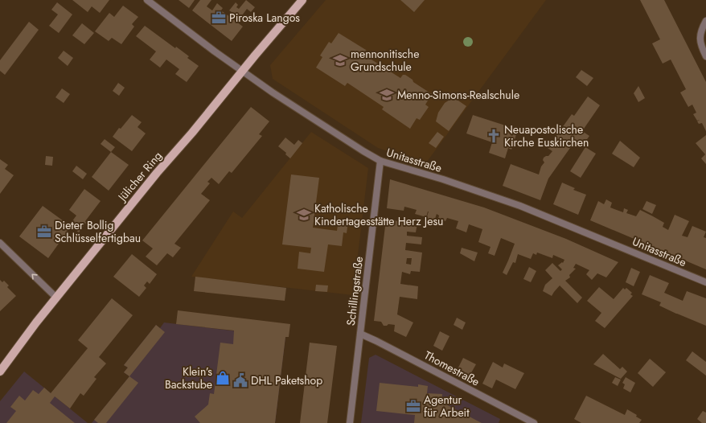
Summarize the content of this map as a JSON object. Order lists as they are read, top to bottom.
{
  "streets": {
    "main road": ["Jülicher Ring"],
    "street": ["Unitasstraße", "Schillingstraße", "Thomestraße"]
  },
  "crossings": [
    ["Unitasstraße", "Jülicher Ring"],
    ["Unitasstraße", "Schillingstraße"],
    ["Schillingstraße", "Thomestraße"]
  ],
  "places": {
    "office": ["Piroska Langos", "Dieter Bollig Schlüsselfertigbau", "Agentur für Arbeit"],
    "school or university": ["mennonitische Grundschule", "Menno-Simons-Realschule", "Katholische Kindertagesstätte Herz Jesu"],
    "church": ["Neuapostolische Kirche Euskirchen"],
    "shop": ["Klein’s Backstube"],
    "public building": ["DHL Paketshop"]
  }
}
